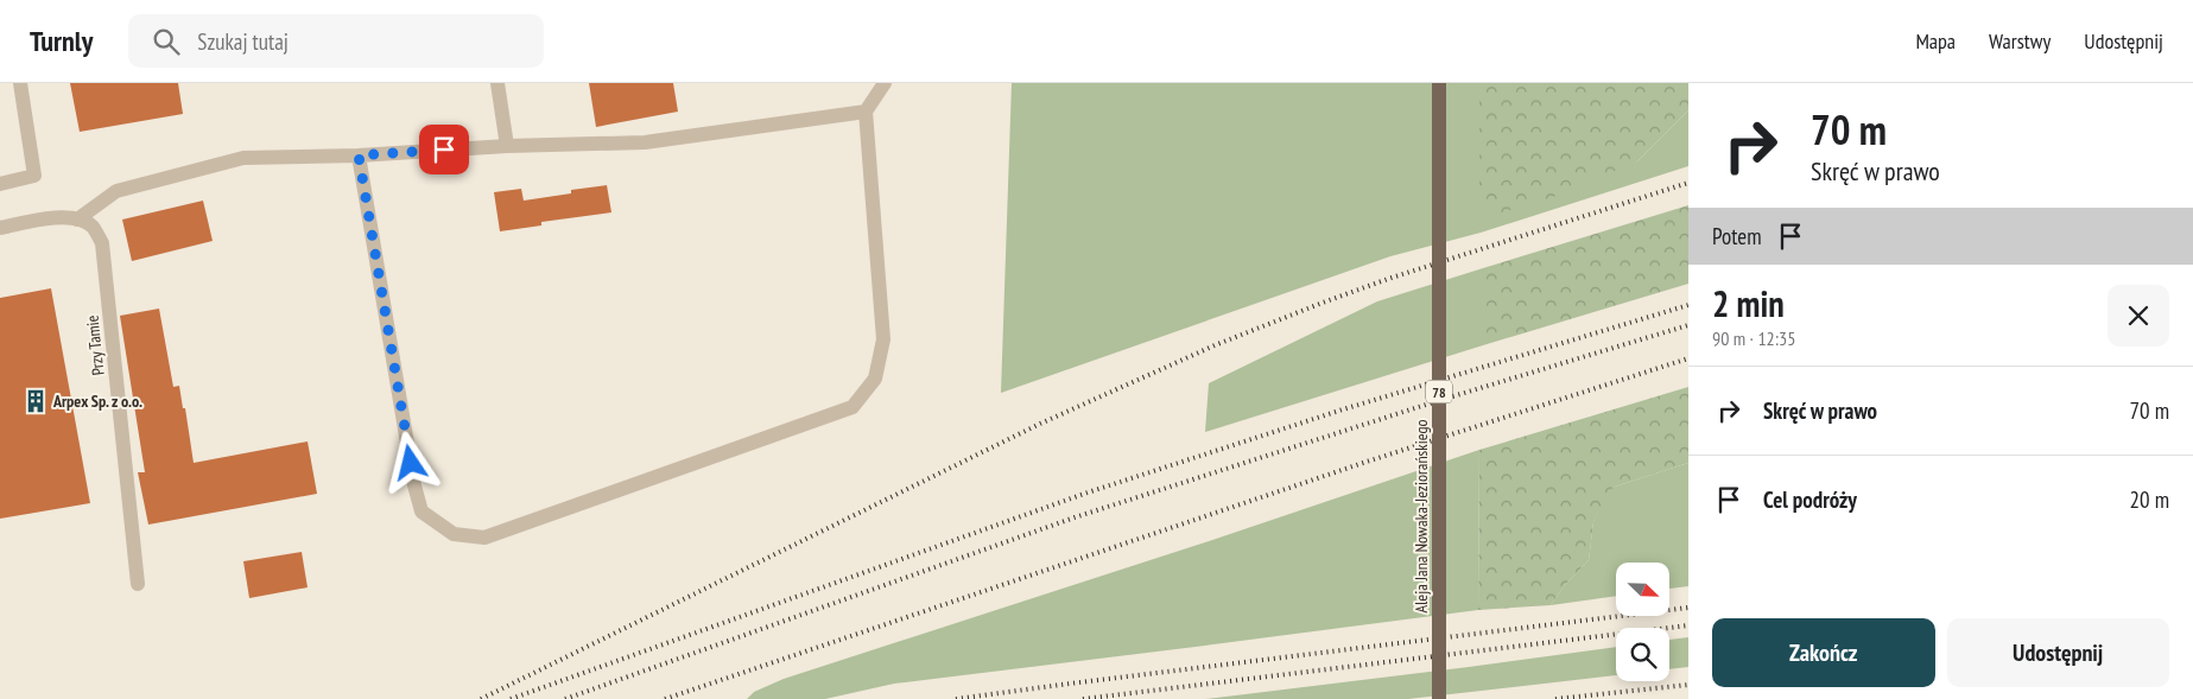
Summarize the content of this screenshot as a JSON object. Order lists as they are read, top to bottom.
{
  "streets": {
    "main road": ["78", "Aleja Jana Nowaka-Jeziorańskiego"],
    "street": ["Przy Tamie"]
  },
  "places": {
    "building": ["Arpex Sp. z o.o."]
  },
  "north": "bottom right",
  "page": {
    "header": "Turnly",
    "search": "Szukaj tutaj",
    "nav": ["Mapa", "Warstwy", "Udostępnij"],
    "turn": ["70 m", "Skręć w prawo"],
    "then": "Potem",
    "heading": ["2 min", "90 m · 12:35"],
    "list": [
      {
        "name": "Skręć w prawo",
        "value": "70 m"
      },
      {
        "name": "Cel podróży",
        "value": "20 m"
      }
    ],
    "buttons": ["Zakończ", "Udostępnij"]
  }
}
